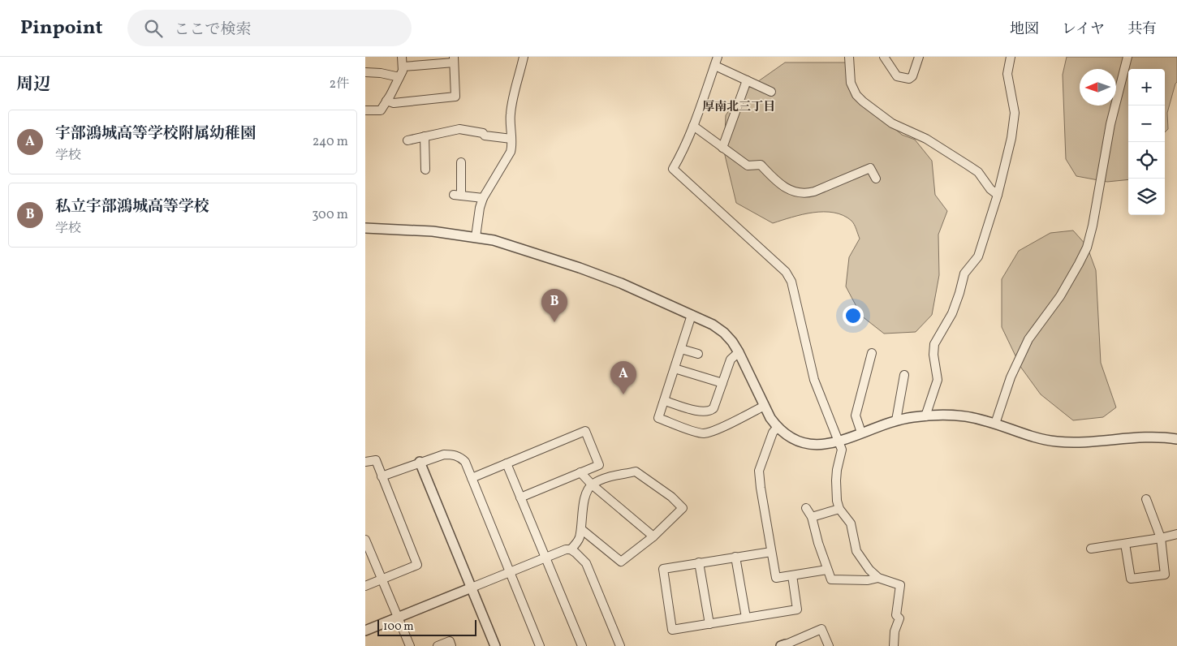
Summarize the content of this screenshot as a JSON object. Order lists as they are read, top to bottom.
{
  "districts": ["厚南北三丁目"],
  "scale_bar": "100 m",
  "north": "left",
  "page": {
    "header": "Pinpoint",
    "search": "ここで検索",
    "nav": ["地図", "レイヤ", "共有"],
    "heading": ["周辺", "2件"],
    "map_buttons": ["+", "−"],
    "list": [
      {
        "mark": "A",
        "name": "宇部鴻城高等学校附属幼稚園",
        "note": "学校",
        "value": "240 m"
      },
      {
        "mark": "B",
        "name": "私立宇部鴻城高等学校",
        "note": "学校",
        "value": "300 m"
      }
    ],
    "pins": ["B", "A"],
    "scale": "100 m"
  }
}
